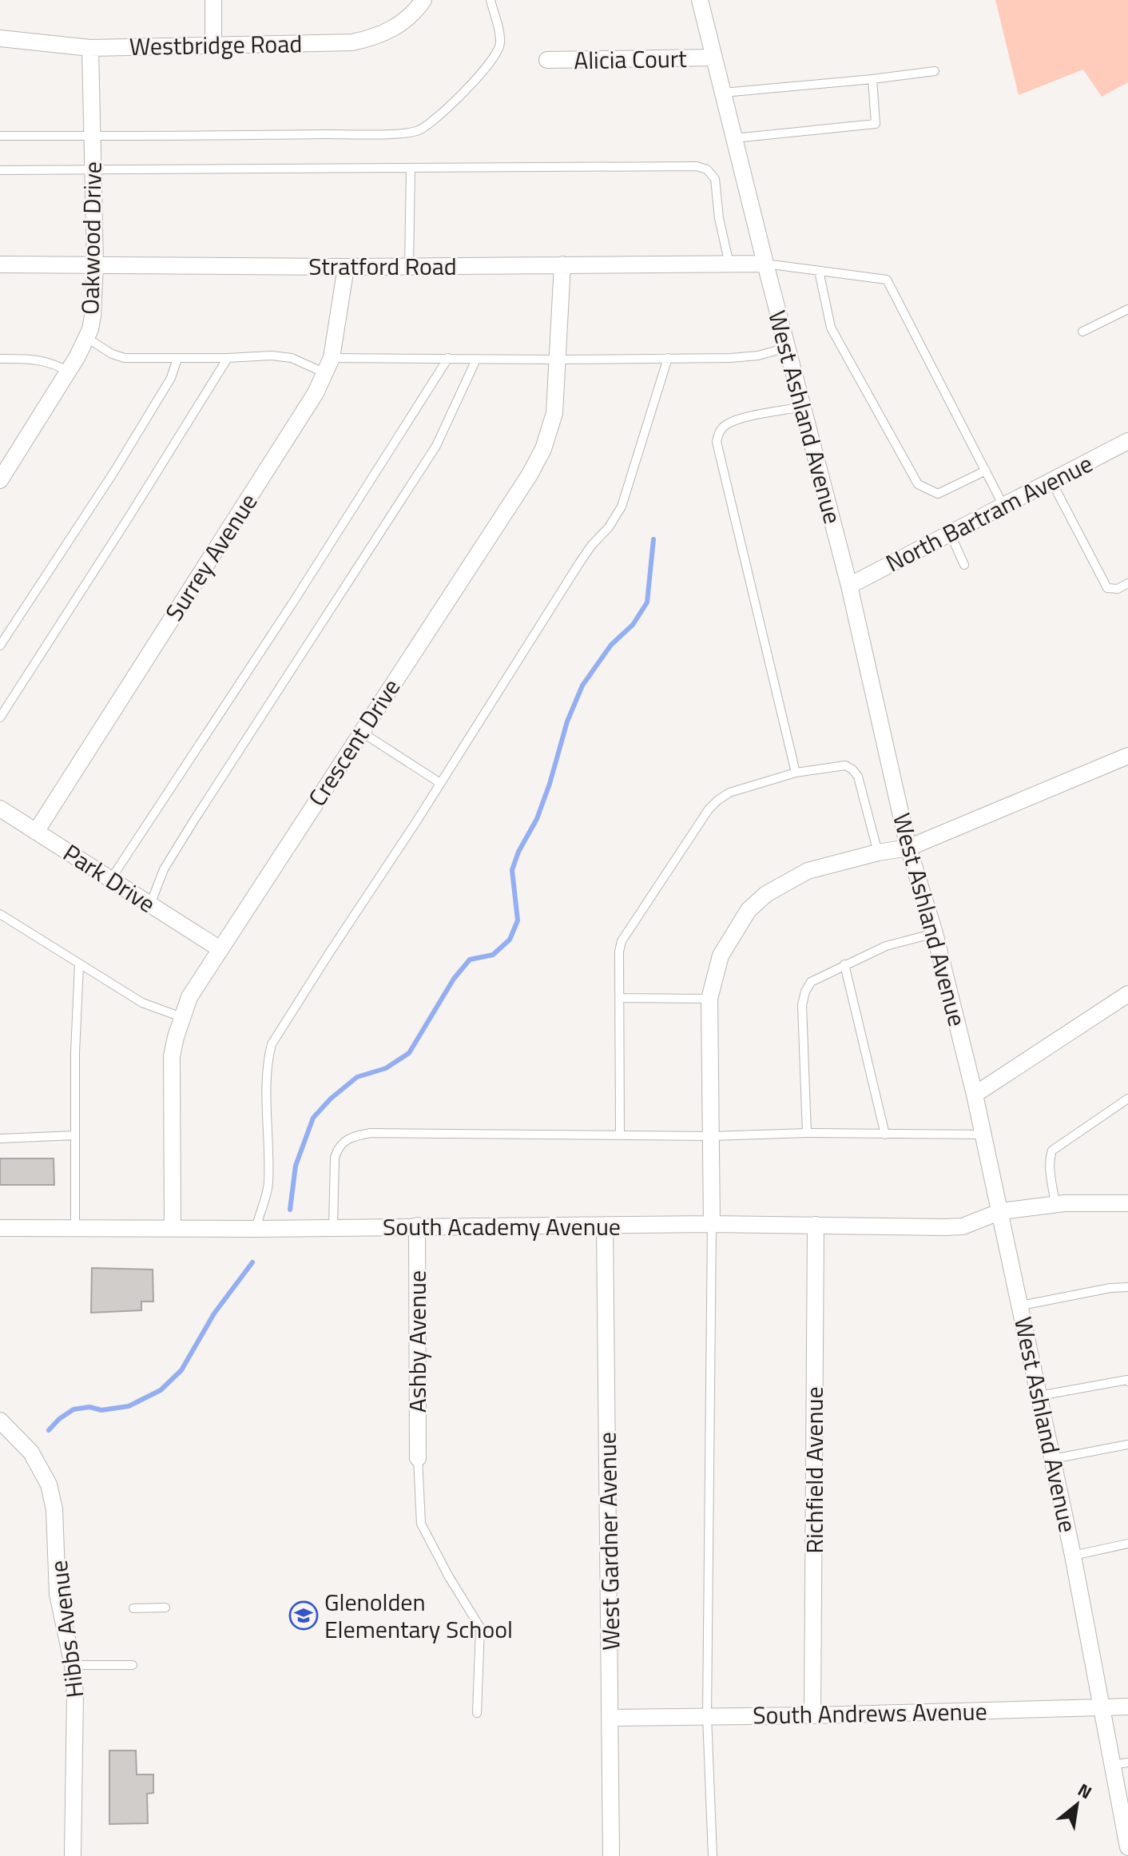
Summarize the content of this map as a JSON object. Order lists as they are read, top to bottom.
{
  "streets": {
    "street": [
      "Westbridge Road",
      "Alicia Court",
      "Oakwood Drive",
      "Stratford Road",
      "West Ashland Avenue",
      "North Bartram Avenue",
      "Surrey Avenue",
      "Crescent Drive",
      "Park Drive",
      "South Academy Avenue",
      "Ashby Avenue",
      "Richfield Avenue",
      "West Gardner Avenue",
      "Hibbs Avenue",
      "South Andrews Avenue"
    ]
  },
  "crossings": [
    ["Westbridge Road", "Oakwood Drive"],
    ["Alicia Court", "West Ashland Avenue"],
    ["Oakwood Drive", "Stratford Road"],
    ["Stratford Road", "West Ashland Avenue"],
    ["Stratford Road", "Surrey Avenue"],
    ["Stratford Road", "Crescent Drive"],
    ["West Ashland Avenue", "North Bartram Avenue"],
    ["West Ashland Avenue", "South Academy Avenue"],
    ["West Ashland Avenue", "South Andrews Avenue"],
    ["Surrey Avenue", "Park Drive"],
    ["Crescent Drive", "Park Drive"],
    ["Crescent Drive", "South Academy Avenue"],
    ["South Academy Avenue", "Ashby Avenue"],
    ["South Academy Avenue", "Richfield Avenue"],
    ["South Academy Avenue", "West Gardner Avenue"],
    ["Richfield Avenue", "South Andrews Avenue"],
    ["West Gardner Avenue", "South Andrews Avenue"]
  ],
  "places": {
    "school or university": ["Glenolden Elementary School"]
  },
  "north": "top right"
}
